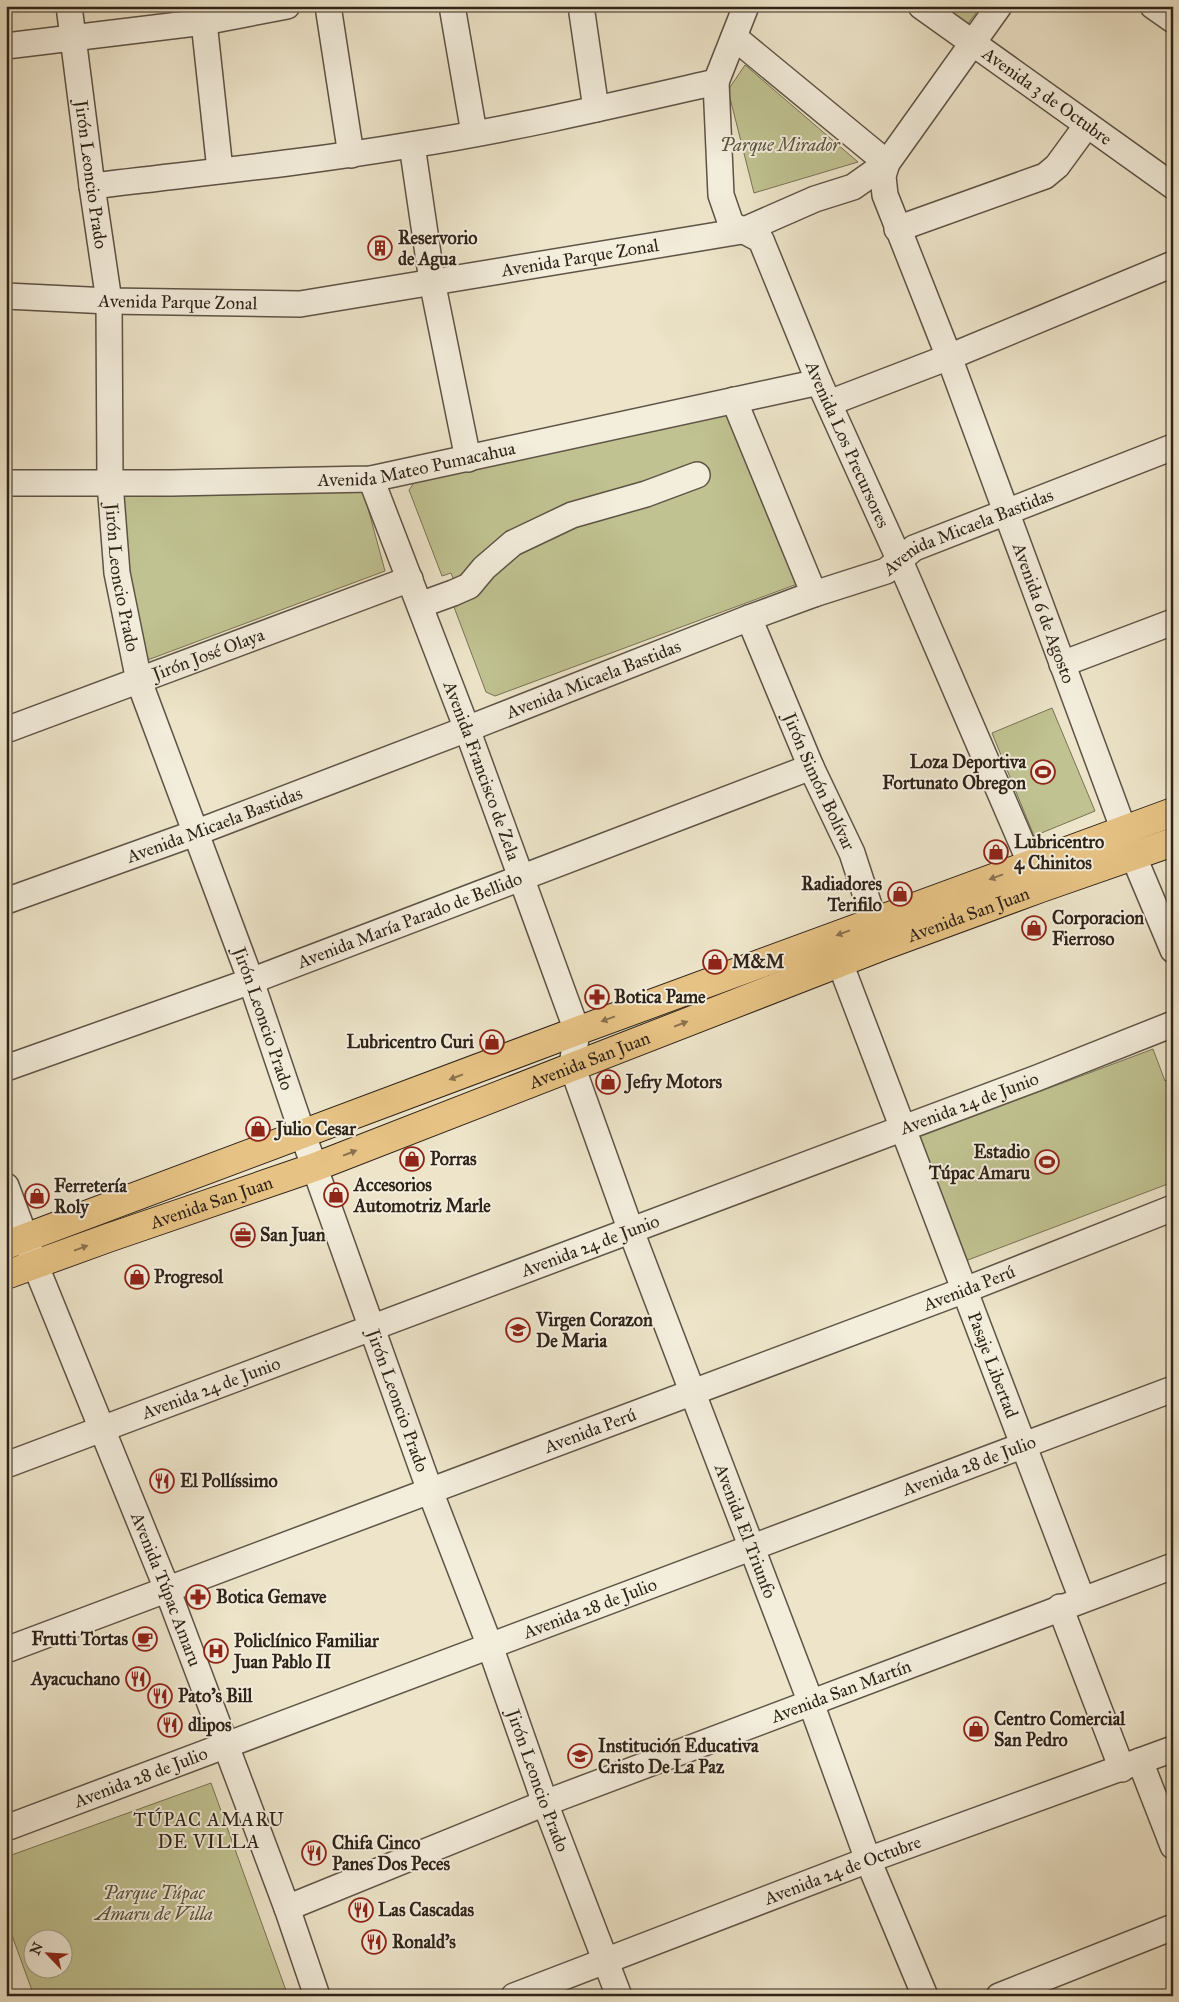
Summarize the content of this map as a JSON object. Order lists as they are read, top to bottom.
{
  "streets": {
    "main road": ["Avenida San Juan"],
    "street": [
      "Avenida 3 de Octubre",
      "Jirón Leoncio Prado",
      "Avenida Parque Zonal",
      "Avenida Los Precursores",
      "Avenida Mateo Pumacahua",
      "Avenida Micaela Bastidas",
      "Avenida 6 de Agosto",
      "Jirón José Olaya",
      "Avenida Francisco de Zela",
      "Jirón Simón Bolívar",
      "Avenida María Parado de Bellido",
      "Avenida 24 de Junio",
      "Avenida Perú",
      "Pasaje Libertad",
      "Avenida 28 de Julio",
      "Avenida El Triunfo",
      "Avenida Túpac Amaru",
      "Avenida San Martín",
      "Avenida 24 de Octubre"
    ]
  },
  "crossings": [
    ["Avenida 3 de Octubre", "Avenida Parque Zonal"],
    ["Jirón Leoncio Prado", "Avenida Parque Zonal"],
    ["Jirón Leoncio Prado", "Avenida Mateo Pumacahua"],
    ["Jirón Leoncio Prado", "Avenida Micaela Bastidas"],
    ["Jirón Leoncio Prado", "Jirón José Olaya"],
    ["Jirón Leoncio Prado", "Avenida San Juan"],
    ["Jirón Leoncio Prado", "Avenida María Parado de Bellido"],
    ["Jirón Leoncio Prado", "Avenida 24 de Junio"],
    ["Jirón Leoncio Prado", "Avenida Perú"],
    ["Jirón Leoncio Prado", "Avenida 28 de Julio"],
    ["Jirón Leoncio Prado", "Avenida San Martín"],
    ["Jirón Leoncio Prado", "Avenida 24 de Octubre"],
    ["Avenida Parque Zonal", "Avenida Los Precursores"],
    ["Avenida Parque Zonal", "Avenida 6 de Agosto"],
    ["Avenida Los Precursores", "Avenida Mateo Pumacahua"],
    ["Avenida Los Precursores", "Avenida Micaela Bastidas"],
    ["Avenida Los Precursores", "Avenida San Juan"],
    ["Avenida Mateo Pumacahua", "Avenida 6 de Agosto"],
    ["Avenida Mateo Pumacahua", "Avenida Francisco de Zela"],
    ["Avenida Micaela Bastidas", "Avenida 6 de Agosto"],
    ["Avenida Micaela Bastidas", "Avenida Francisco de Zela"],
    ["Avenida Micaela Bastidas", "Jirón Simón Bolívar"],
    ["Avenida 6 de Agosto", "Avenida San Juan"],
    ["Jirón José Olaya", "Avenida Francisco de Zela"],
    ["Avenida Francisco de Zela", "Avenida San Juan"],
    ["Avenida Francisco de Zela", "Avenida María Parado de Bellido"],
    ["Avenida Francisco de Zela", "Avenida El Triunfo"],
    ["Jirón Simón Bolívar", "Avenida San Juan"],
    ["Jirón Simón Bolívar", "Avenida María Parado de Bellido"],
    ["Avenida San Juan", "Pasaje Libertad"],
    ["Avenida San Juan", "Avenida El Triunfo"],
    ["Avenida San Juan", "Avenida Túpac Amaru"],
    ["Avenida 24 de Junio", "Pasaje Libertad"],
    ["Avenida 24 de Junio", "Avenida El Triunfo"],
    ["Avenida 24 de Junio", "Avenida Túpac Amaru"],
    ["Avenida Perú", "Pasaje Libertad"],
    ["Avenida Perú", "Avenida El Triunfo"],
    ["Avenida Perú", "Avenida Túpac Amaru"],
    ["Pasaje Libertad", "Avenida 28 de Julio"],
    ["Pasaje Libertad", "Avenida San Martín"],
    ["Pasaje Libertad", "Avenida 24 de Octubre"],
    ["Avenida 28 de Julio", "Avenida El Triunfo"],
    ["Avenida 28 de Julio", "Avenida Túpac Amaru"],
    ["Avenida El Triunfo", "Avenida San Martín"],
    ["Avenida El Triunfo", "Avenida 24 de Octubre"],
    ["Avenida Túpac Amaru", "Avenida San Martín"]
  ],
  "districts": ["TÚPAC AMARU DE VILLA"],
  "parks": ["Parque Mirador", "Parque Túpac Amaru de Villa"],
  "places": {
    "building": ["Reservorio de Agua"],
    "sports": ["Loza Deportiva Fortunato Obregon", "Estadio Túpac Amaru"],
    "shop": [
      "Lubricentro 4 Chinitos",
      "Radiadores Terifilo",
      "Corporacion Fierroso",
      "M&M",
      "Lubricentro Curi",
      "Jefry Motors",
      "Julio Cesar",
      "Porras",
      "Accesorios Automotriz Marle",
      "Ferretería Roly",
      "Progresol",
      "Centro Comercial San Pedro"
    ],
    "pharmacy": ["Botica Pame", "Botica Gemave"],
    "office": ["San Juan"],
    "school or university": ["Virgen Corazon De Maria", "Institución Educativa Cristo De La Paz"],
    "restaurant": [
      "El Pollíssimo",
      "Ayacuchano",
      "Pato's Bill",
      "dlipos",
      "Chifa Cinco Panes Dos Peces",
      "Las Cascadas",
      "Ronald's"
    ],
    "cafe": ["Frutti Tortas"],
    "hospital": ["Policlínico Familiar Juan Pablo II"]
  },
  "north": "top left"
}
